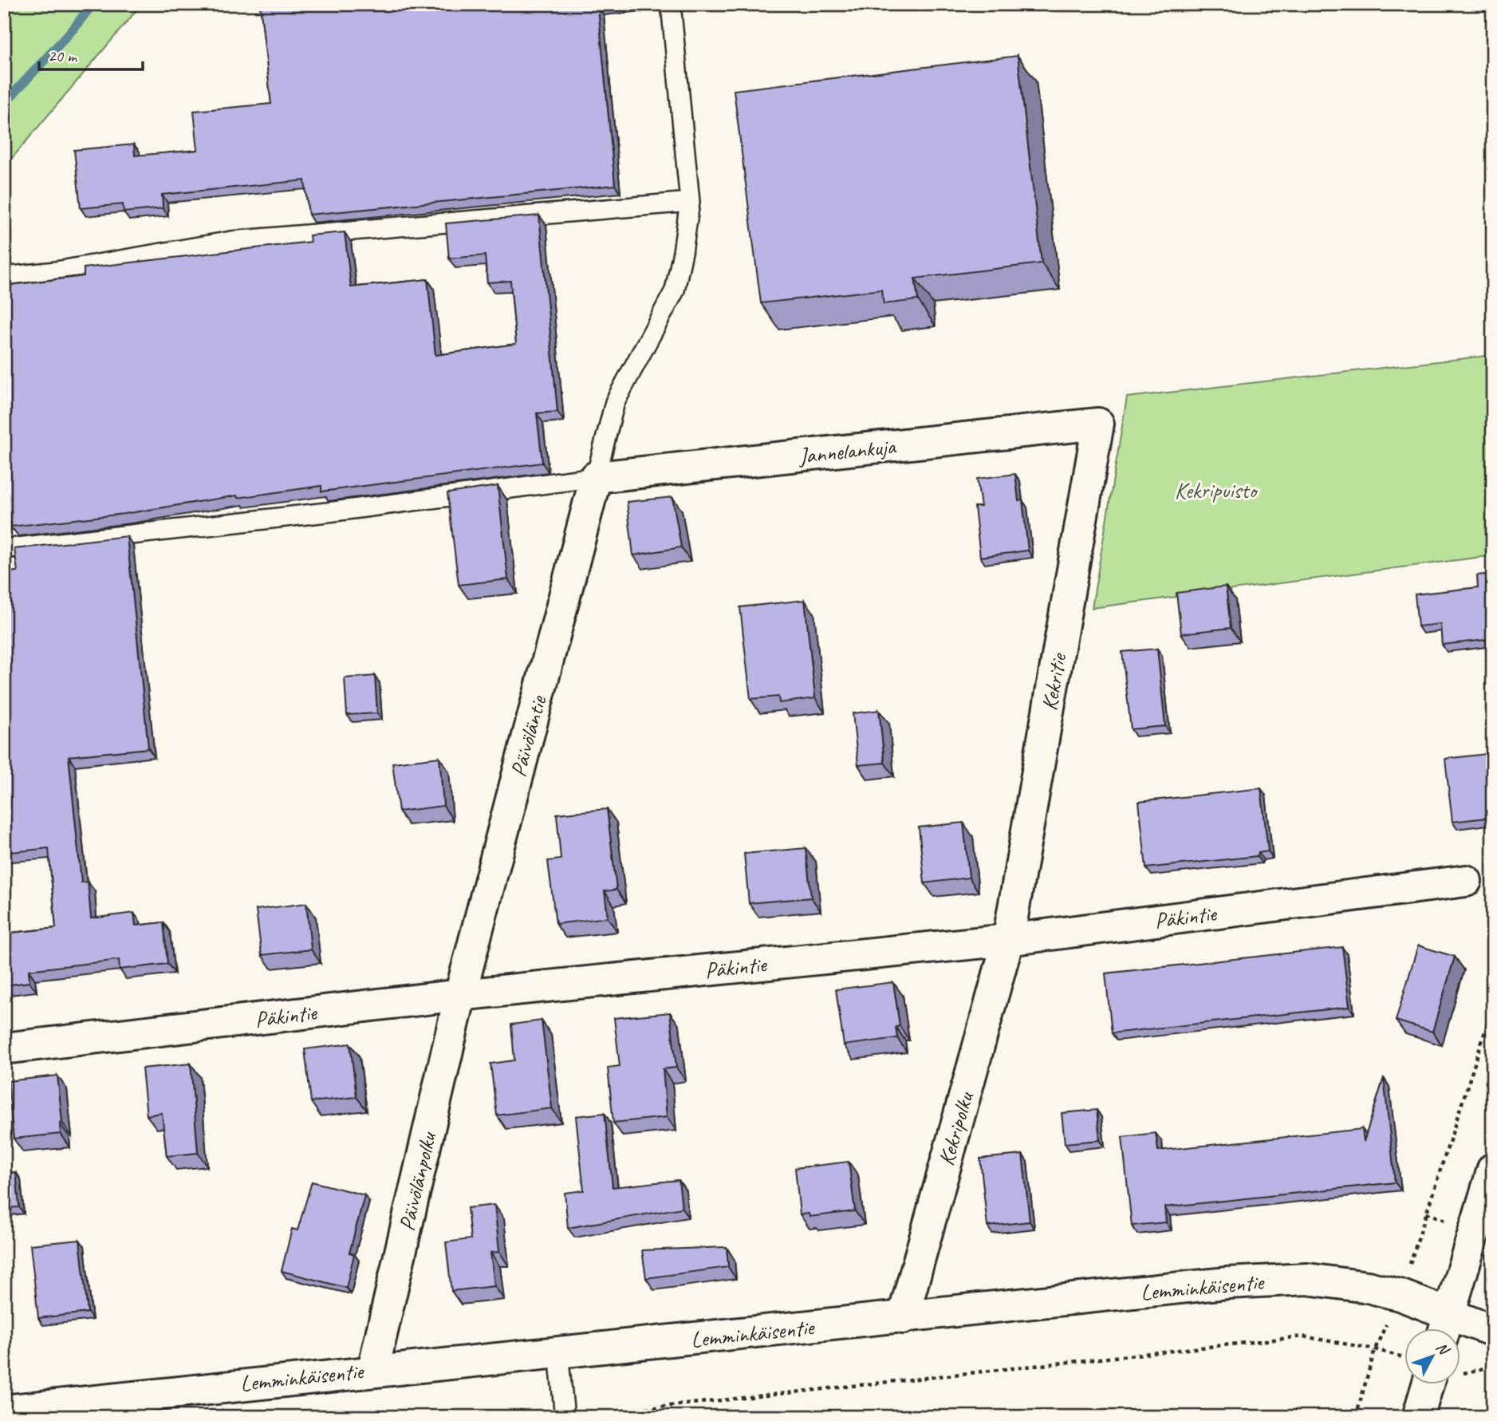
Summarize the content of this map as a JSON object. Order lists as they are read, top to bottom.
{
  "streets": {
    "street": [
      "Jannelankuja",
      "Kekritie",
      "Päivöläntie",
      "Päkintie",
      "Kekripolku",
      "Päivölänpolku",
      "Lemminkäisentie"
    ]
  },
  "crossings": [
    ["Jannelankuja", "Kekritie"],
    ["Jannelankuja", "Päivöläntie"],
    ["Kekritie", "Päkintie"],
    ["Kekritie", "Kekripolku"],
    ["Päivöläntie", "Päkintie"],
    ["Päivöläntie", "Päivölänpolku"],
    ["Päkintie", "Kekripolku"],
    ["Päkintie", "Päivölänpolku"],
    ["Kekripolku", "Lemminkäisentie"],
    ["Päivölänpolku", "Lemminkäisentie"]
  ],
  "parks": ["Kekripuisto"],
  "scale_bar": "20 m",
  "north": "top right"
}
